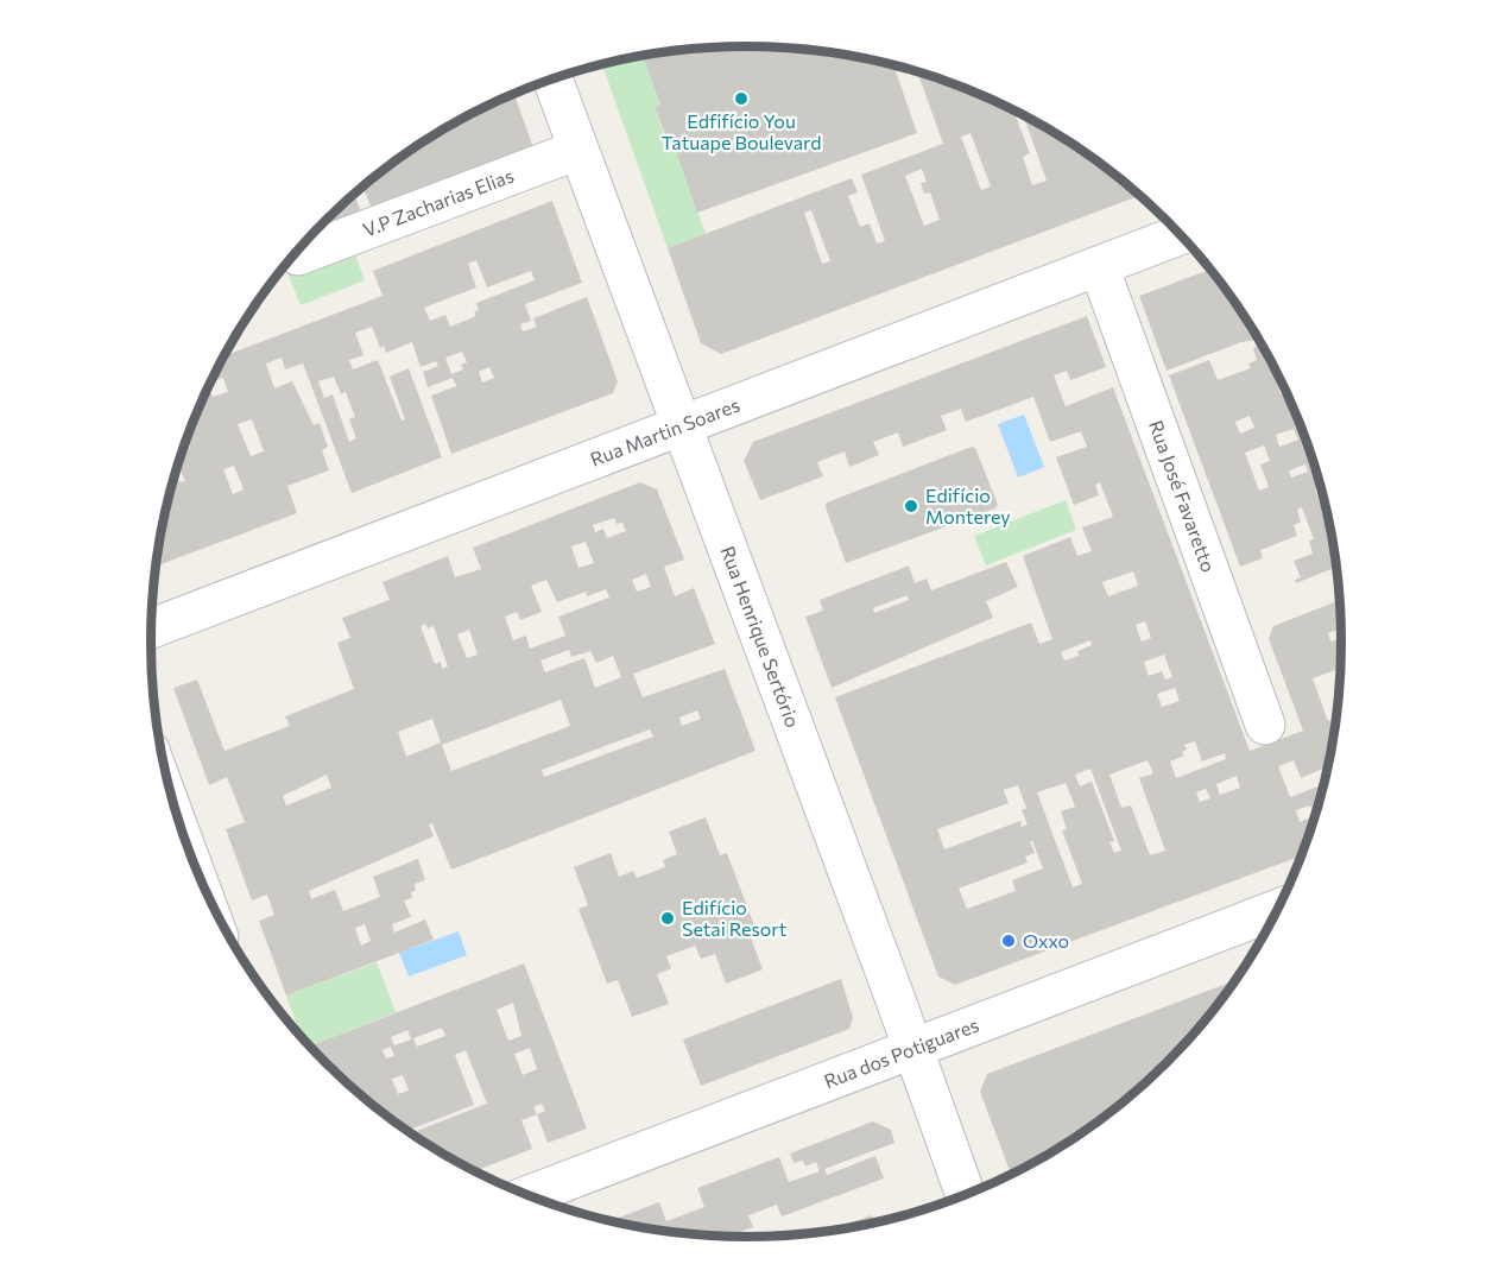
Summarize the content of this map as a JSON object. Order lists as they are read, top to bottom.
{
  "streets": {
    "street": [
      "V.P Zacharias Elias",
      "Rua Martin Soares",
      "Rua José Favaretto",
      "Rua Henrique Sertório",
      "Rua dos Potiguares"
    ]
  },
  "crossings": [
    ["V.P Zacharias Elias", "Rua Henrique Sertório"],
    ["Rua Martin Soares", "Rua José Favaretto"],
    ["Rua Martin Soares", "Rua Henrique Sertório"],
    ["Rua Henrique Sertório", "Rua dos Potiguares"]
  ],
  "places": [
    "Edfifício You Tatuape Boulevard",
    "Edifício Monterey",
    "Edifício Setai Resort",
    "Oxxo"
  ]
}
